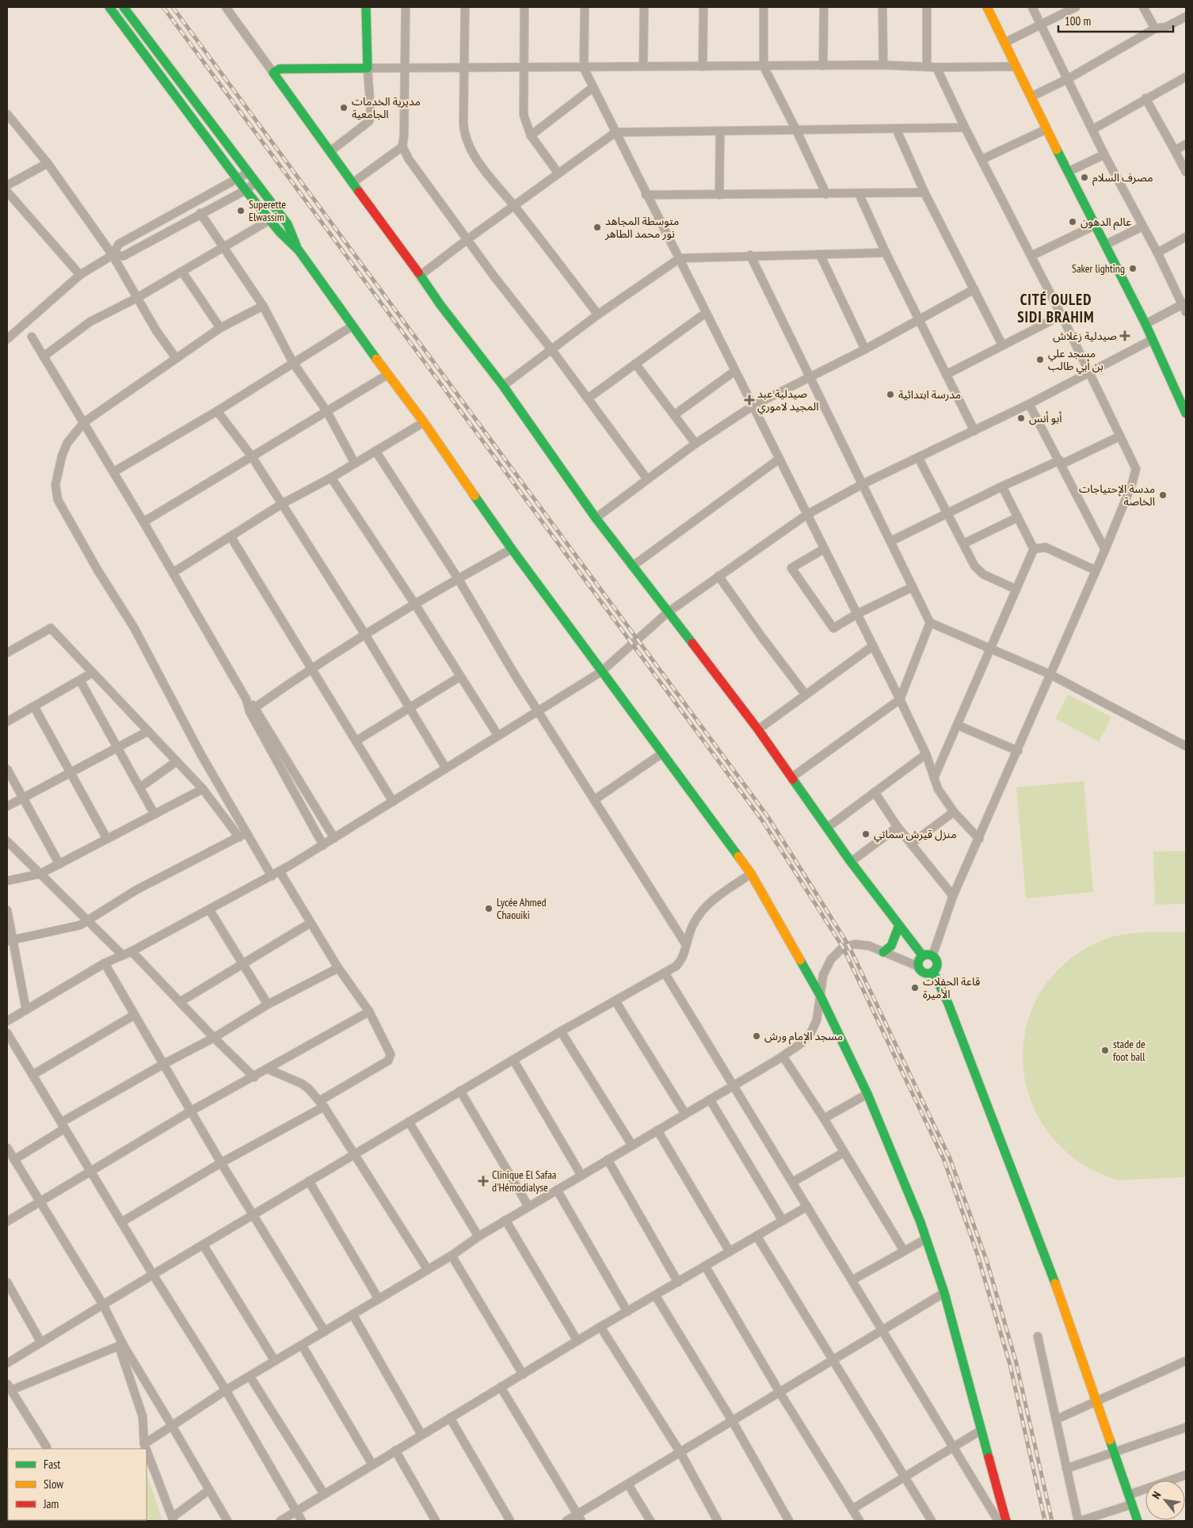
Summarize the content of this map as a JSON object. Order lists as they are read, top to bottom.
{
  "districts": ["CITÉ OULED SIDI BRAHIM"],
  "places": {
    "other": [
      "مديرية الخدمات الجامعية",
      "مصرف السلام",
      "Superette Elwassim",
      "عالم الدهون",
      "متوسطة المجاهد نور محمد الطاهر",
      "Saker lighting",
      "مسجد علي بن أبي طالب",
      "مدرسة ابتدائية",
      "أبو أنس",
      "مدسة الإحتياجات الخاصة",
      "منزل قيرش سماتي",
      "Lycée Ahmed Chaouiki",
      "قاعة الحفلات الأميرة",
      "مسجد الإمام ورش",
      "stade de foot ball"
    ],
    "health": ["صيدلية زغلاش", "صيدلية عبد المجيد لاموري", "Clinique El Safaa d'Hémodialyse"]
  },
  "legend": ["Fast", "Slow", "Jam"],
  "scale_bar": "100 m",
  "north": "top left"
}
